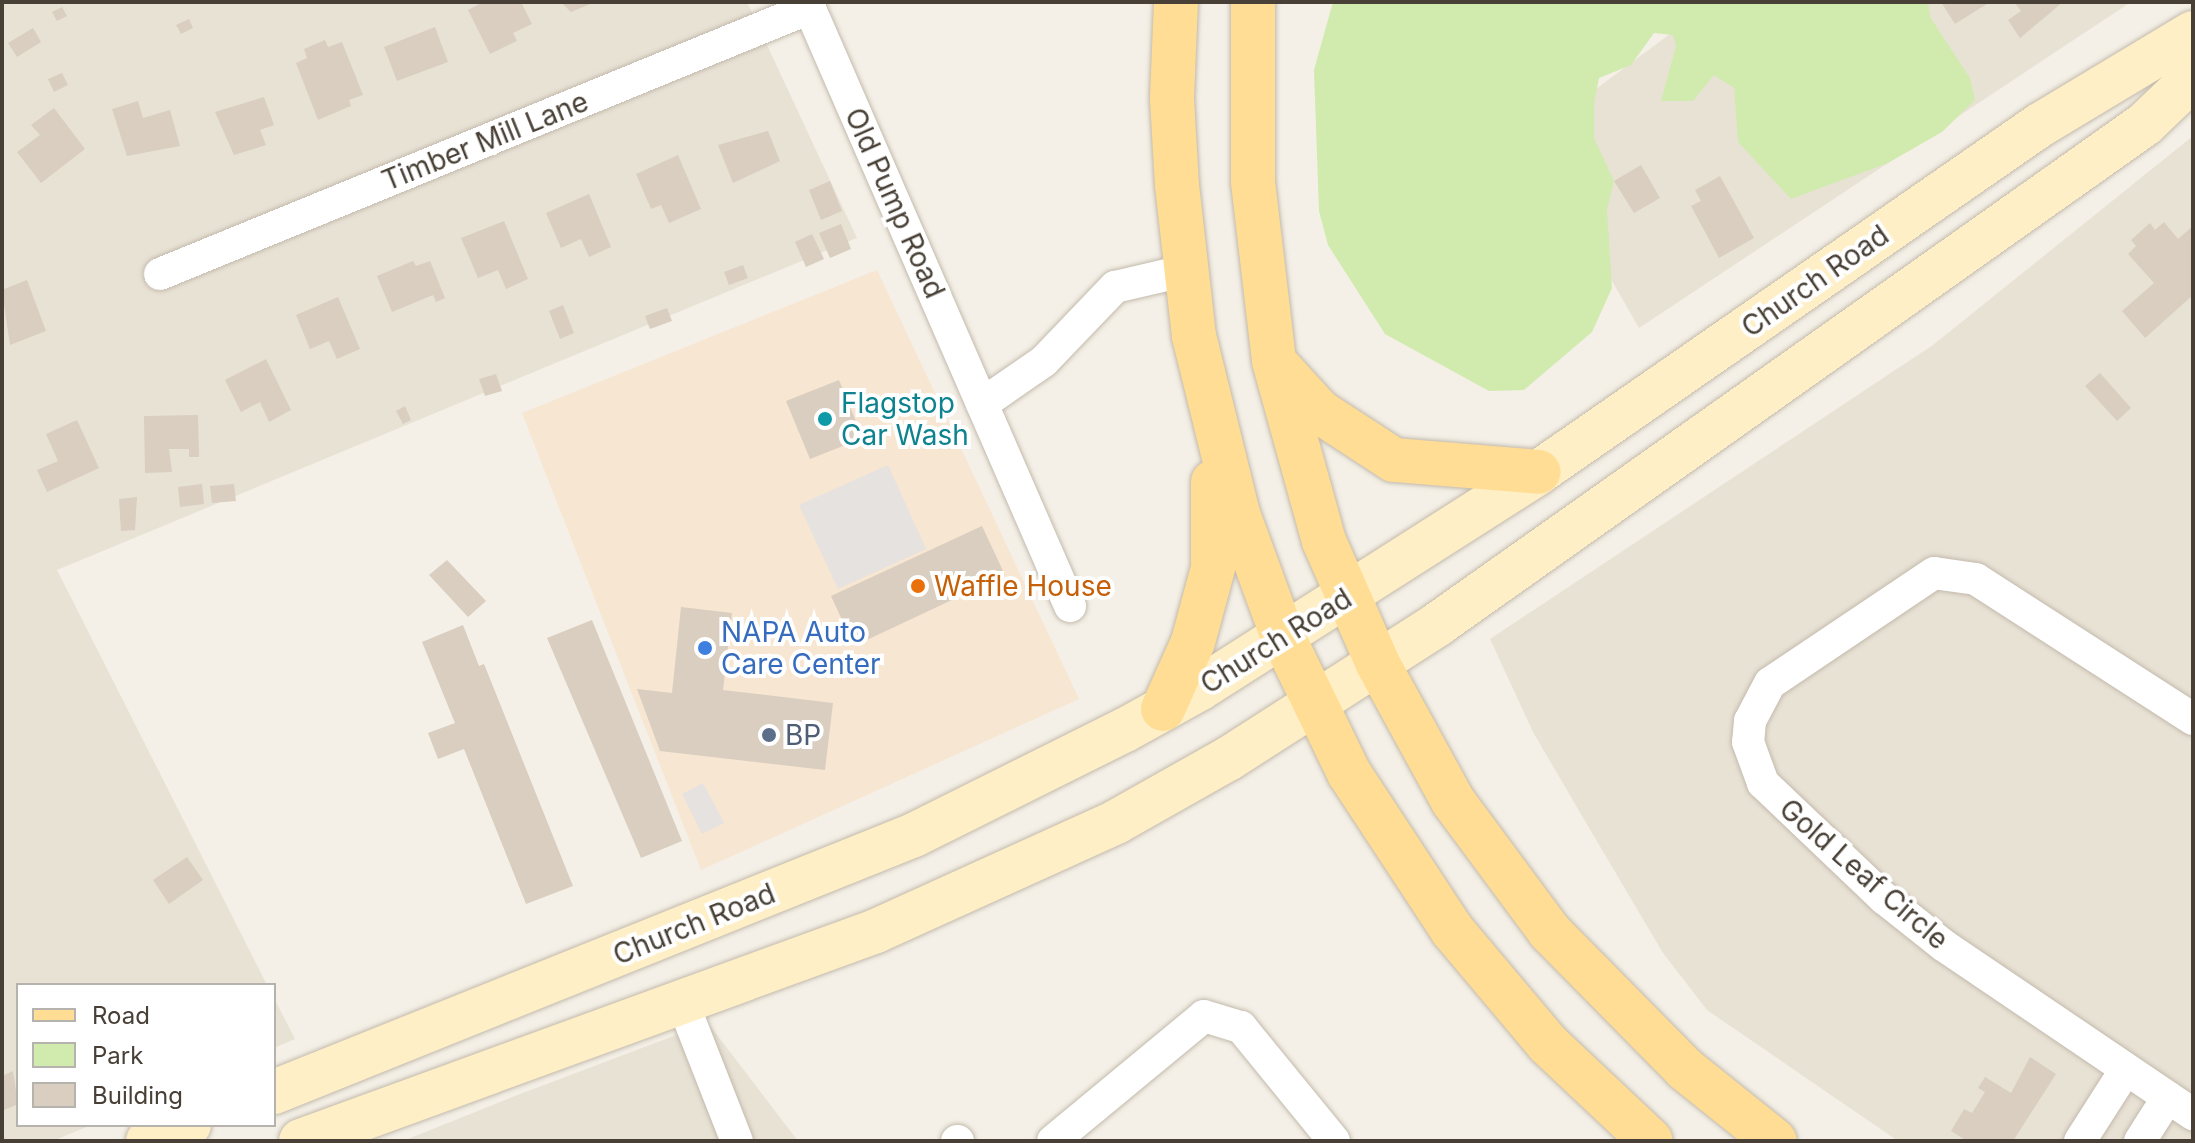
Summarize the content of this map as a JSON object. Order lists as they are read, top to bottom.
{
  "streets": {
    "main road": ["Church Road"],
    "street": ["Timber Mill Lane", "Old Pump Road", "Gold Leaf Circle"]
  },
  "crossings": [
    ["Timber Mill Lane", "Old Pump Road"]
  ],
  "places": [
    "Flagstop Car Wash",
    "Waffle House",
    "NAPA Auto Care Center",
    "BP"
  ],
  "legend": ["Road", "Park", "Building"]
}
